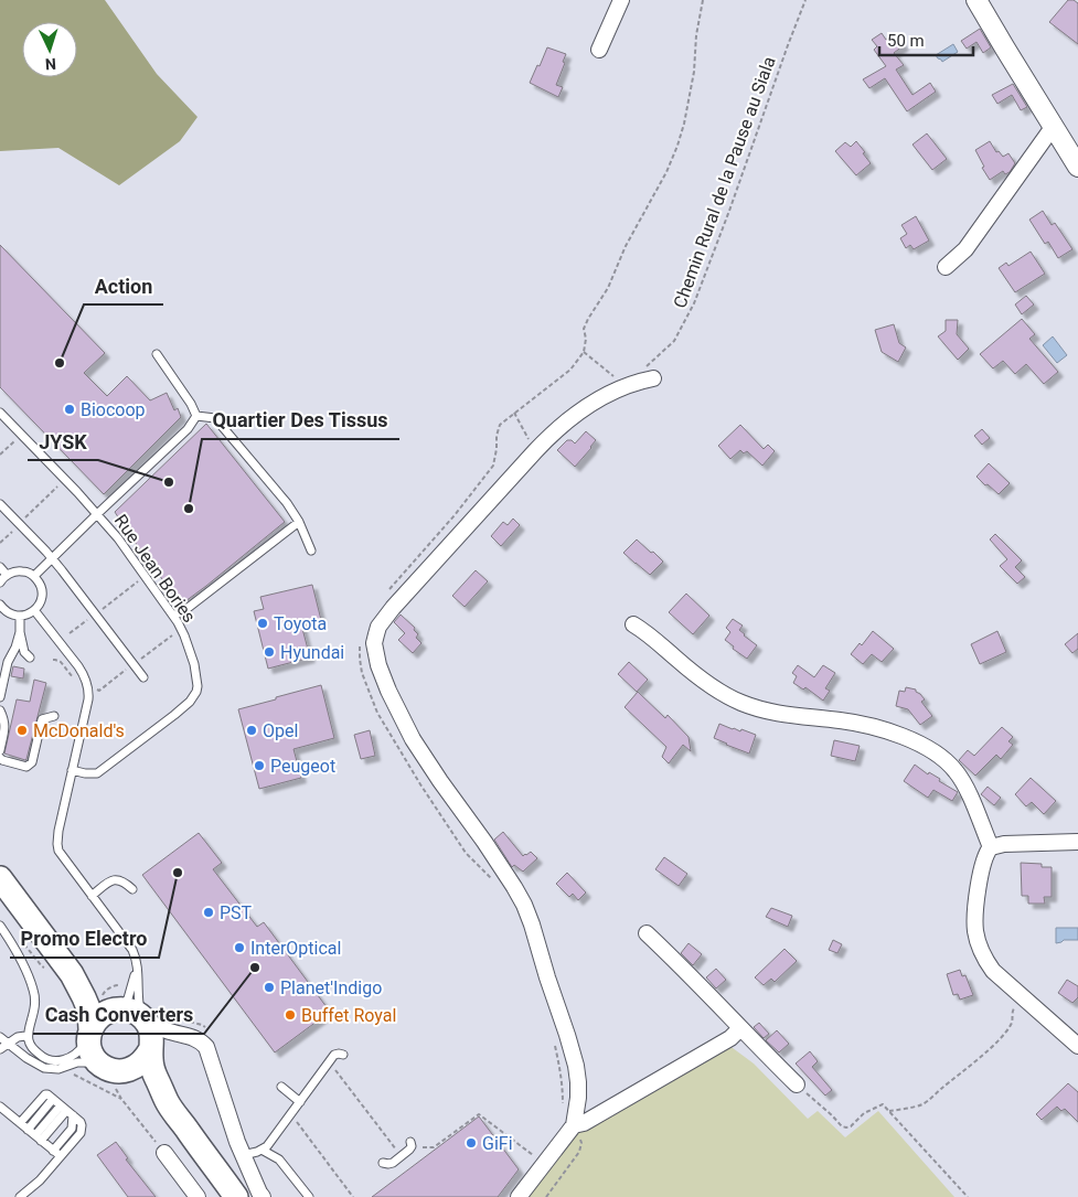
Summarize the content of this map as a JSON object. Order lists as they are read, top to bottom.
{
  "streets": {
    "lane": ["Rue Jean Bories"],
    "path": ["Chemin Rural de la Pause au Siala"]
  },
  "places": [
    "Action",
    "Biocoop",
    "JYSK",
    "Quartier Des Tissus",
    "Toyota",
    "Hyundai",
    "McDonald's",
    "Opel",
    "Peugeot",
    "Promo Electro",
    "PST",
    "InterOptical",
    "Cash Converters",
    "Planet'Indigo",
    "Buffet Royal",
    "GiFi"
  ],
  "scale_bar": "50 m",
  "north": "bottom"
}
